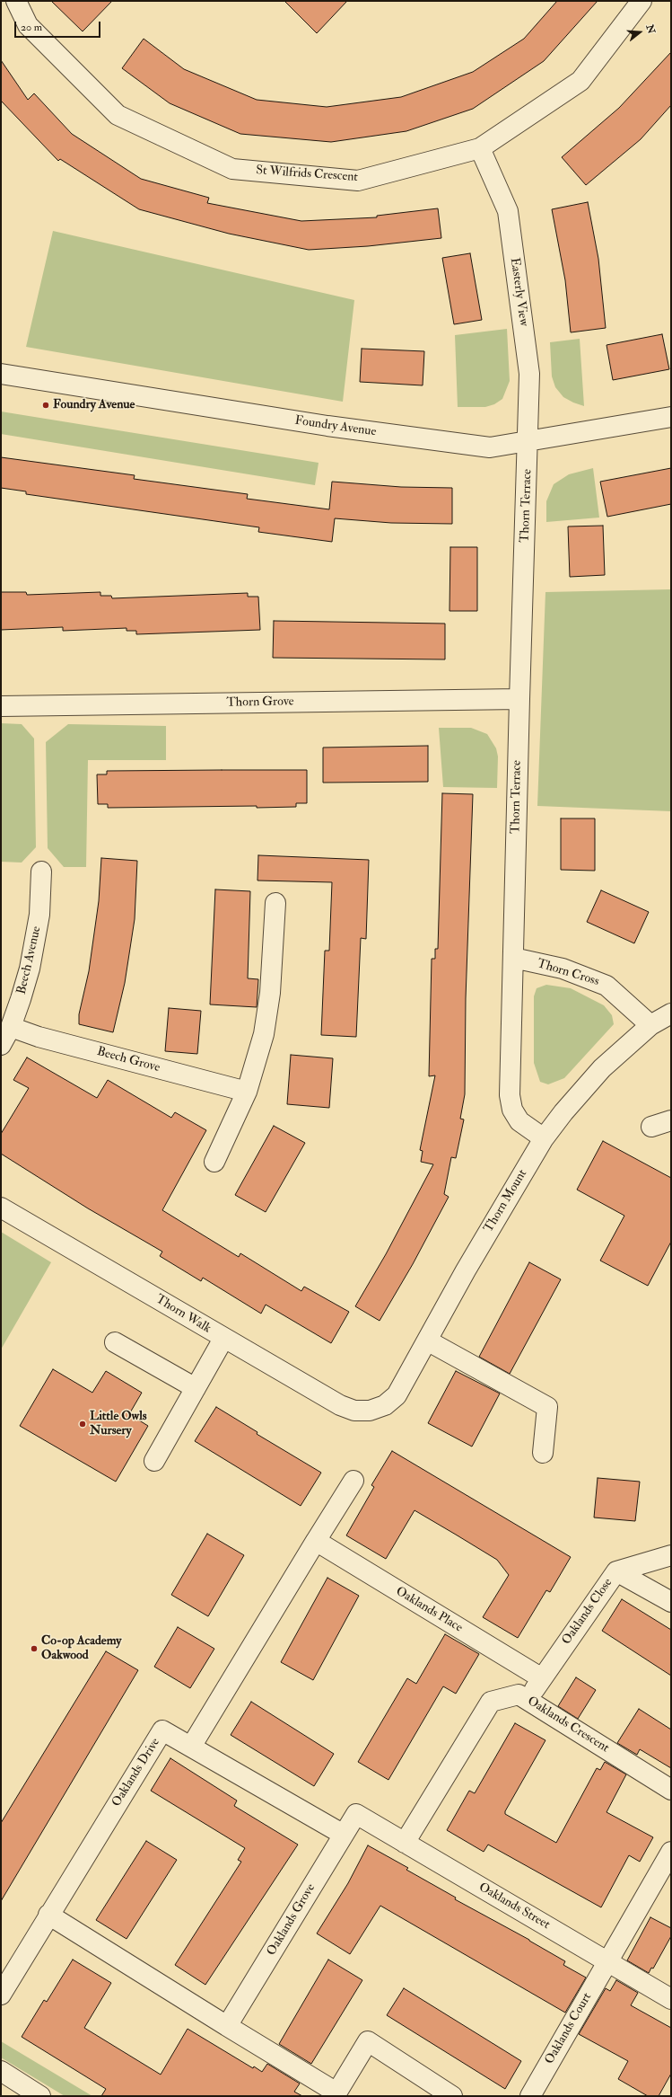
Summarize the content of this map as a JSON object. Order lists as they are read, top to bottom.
{
  "streets": {
    "street": [
      "St Wilfrids Crescent",
      "Easterly View",
      "Foundry Avenue",
      "Thorn Terrace",
      "Thorn Grove",
      "Beech Avenue",
      "Thorn Cross",
      "Beech Grove",
      "Thorn Mount",
      "Thorn Walk",
      "Oaklands Place",
      "Oaklands Close",
      "Oaklands Crescent",
      "Oaklands Drive",
      "Oaklands Street",
      "Oaklands Grove",
      "Oaklands Court"
    ]
  },
  "crossings": [
    ["St Wilfrids Crescent", "Easterly View"],
    ["Easterly View", "Foundry Avenue"],
    ["Easterly View", "Thorn Terrace"],
    ["Foundry Avenue", "Thorn Terrace"],
    ["Thorn Terrace", "Thorn Grove"],
    ["Thorn Terrace", "Thorn Cross"],
    ["Thorn Terrace", "Thorn Mount"],
    ["Beech Avenue", "Beech Grove"],
    ["Thorn Cross", "Thorn Mount"],
    ["Thorn Mount", "Thorn Walk"],
    ["Oaklands Place", "Oaklands Close"],
    ["Oaklands Close", "Oaklands Crescent"],
    ["Oaklands Crescent", "Oaklands Street"],
    ["Oaklands Drive", "Oaklands Grove"],
    ["Oaklands Street", "Oaklands Grove"],
    ["Oaklands Street", "Oaklands Court"]
  ],
  "places": ["Foundry Avenue", "Little Owls Nursery", "Co-op Academy Oakwood"],
  "scale_bar": "20 m",
  "north": "right"
}
